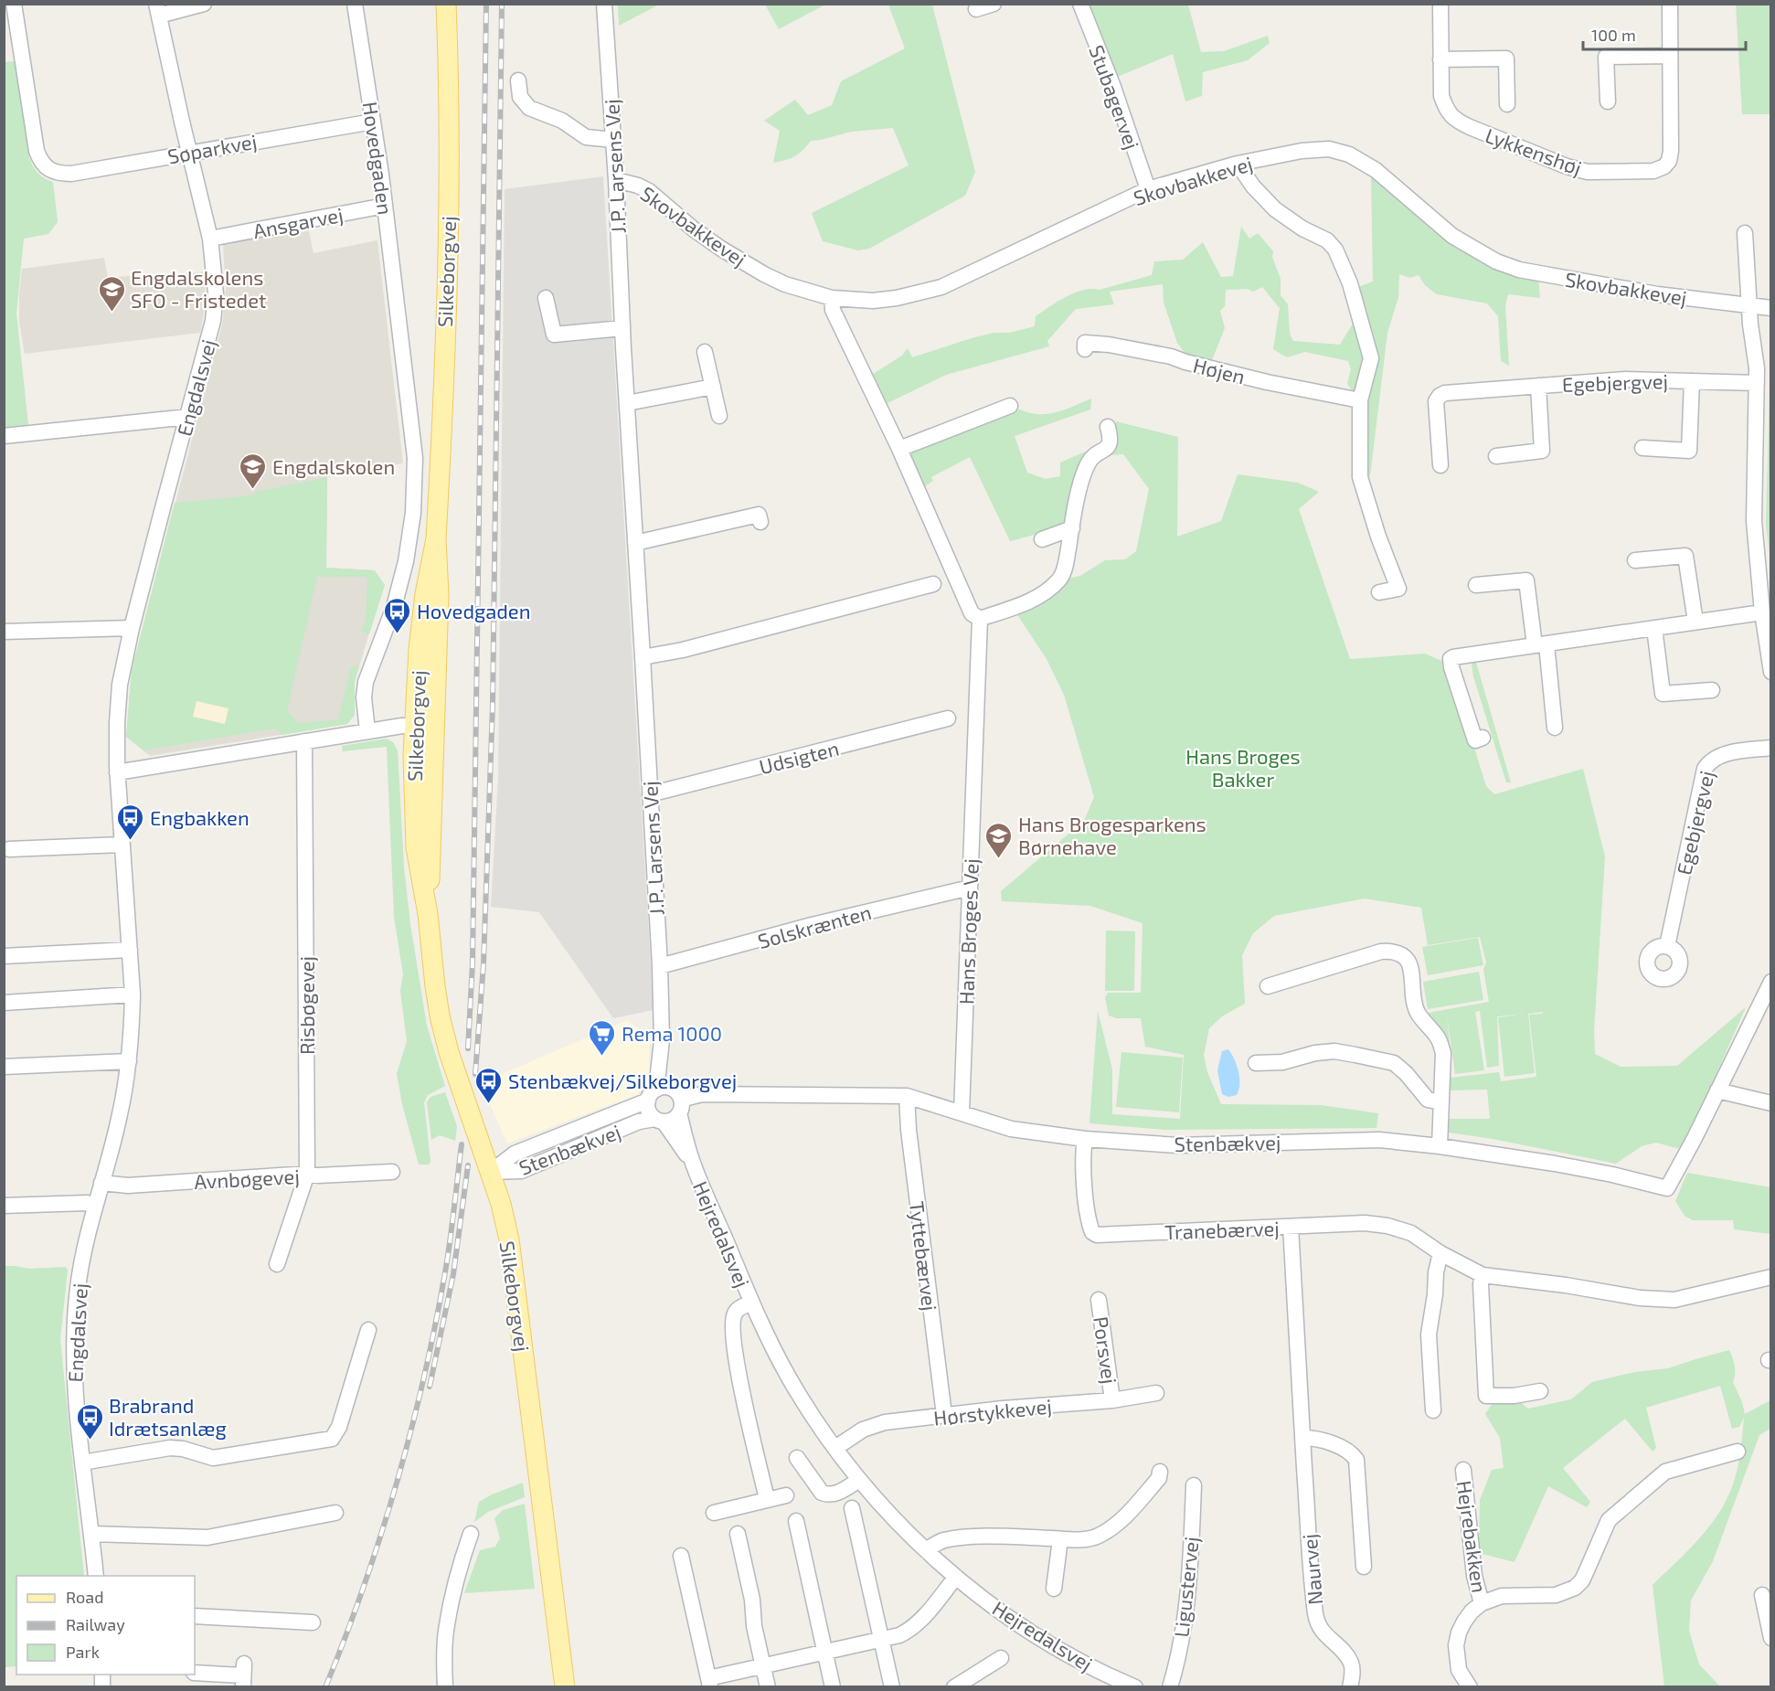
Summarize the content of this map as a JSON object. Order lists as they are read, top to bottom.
{
  "streets": {
    "main road": ["Silkeborgvej"],
    "street": [
      "Stubagervej",
      "Søparkvej",
      "Lykkenshøj",
      "Hovedgaden",
      "J.P. Larsens Vej",
      "Skovbakkevej",
      "Ansgarvej",
      "Højen",
      "Egebjergvej",
      "Engdalsvej",
      "Udsigten",
      "Solskrænten",
      "Hans Broges Vej",
      "Risbøgevej",
      "Stenbækvej",
      "Avnbøgevej",
      "Tranebærvej",
      "Hejredalsvej",
      "Tyttebærvej",
      "Porsvej",
      "Hørstykkevej",
      "Hejrebakken",
      "Naurvej",
      "Ligustervej"
    ]
  },
  "crossings": [
    ["Stubagervej", "Skovbakkevej"],
    ["Søparkvej", "Hovedgaden"],
    ["Søparkvej", "Engdalsvej"],
    ["Hovedgaden", "Ansgarvej"],
    ["J.P. Larsens Vej", "Skovbakkevej"],
    ["J.P. Larsens Vej", "Udsigten"],
    ["J.P. Larsens Vej", "Solskrænten"],
    ["J.P. Larsens Vej", "Stenbækvej"],
    ["J.P. Larsens Vej", "Hejredalsvej"],
    ["Ansgarvej", "Engdalsvej"],
    ["Silkeborgvej", "Stenbækvej"],
    ["Engdalsvej", "Avnbøgevej"],
    ["Solskrænten", "Hans Broges Vej"],
    ["Hans Broges Vej", "Stenbækvej"],
    ["Risbøgevej", "Avnbøgevej"],
    ["Stenbækvej", "Tranebærvej"],
    ["Stenbækvej", "Hejredalsvej"],
    ["Stenbækvej", "Tyttebærvej"],
    ["Tranebærvej", "Naurvej"],
    ["Hejredalsvej", "Hørstykkevej"],
    ["Tyttebærvej", "Hørstykkevej"],
    ["Porsvej", "Hørstykkevej"]
  ],
  "parks": ["Hans Broges Bakker"],
  "places": {
    "school or university": ["Engdalskolens SFO - Fristedet", "Engdalskolen", "Hans Brogesparkens Børnehave"],
    "bus stop": [
      "Hovedgaden",
      "Engbakken",
      "Stenbækvej/Silkeborgvej",
      "Brabrand Idrætsanlæg"
    ],
    "supermarket": ["Rema 1000"]
  },
  "legend": ["Road", "Railway", "Park"],
  "scale_bar": "100 m"
}
